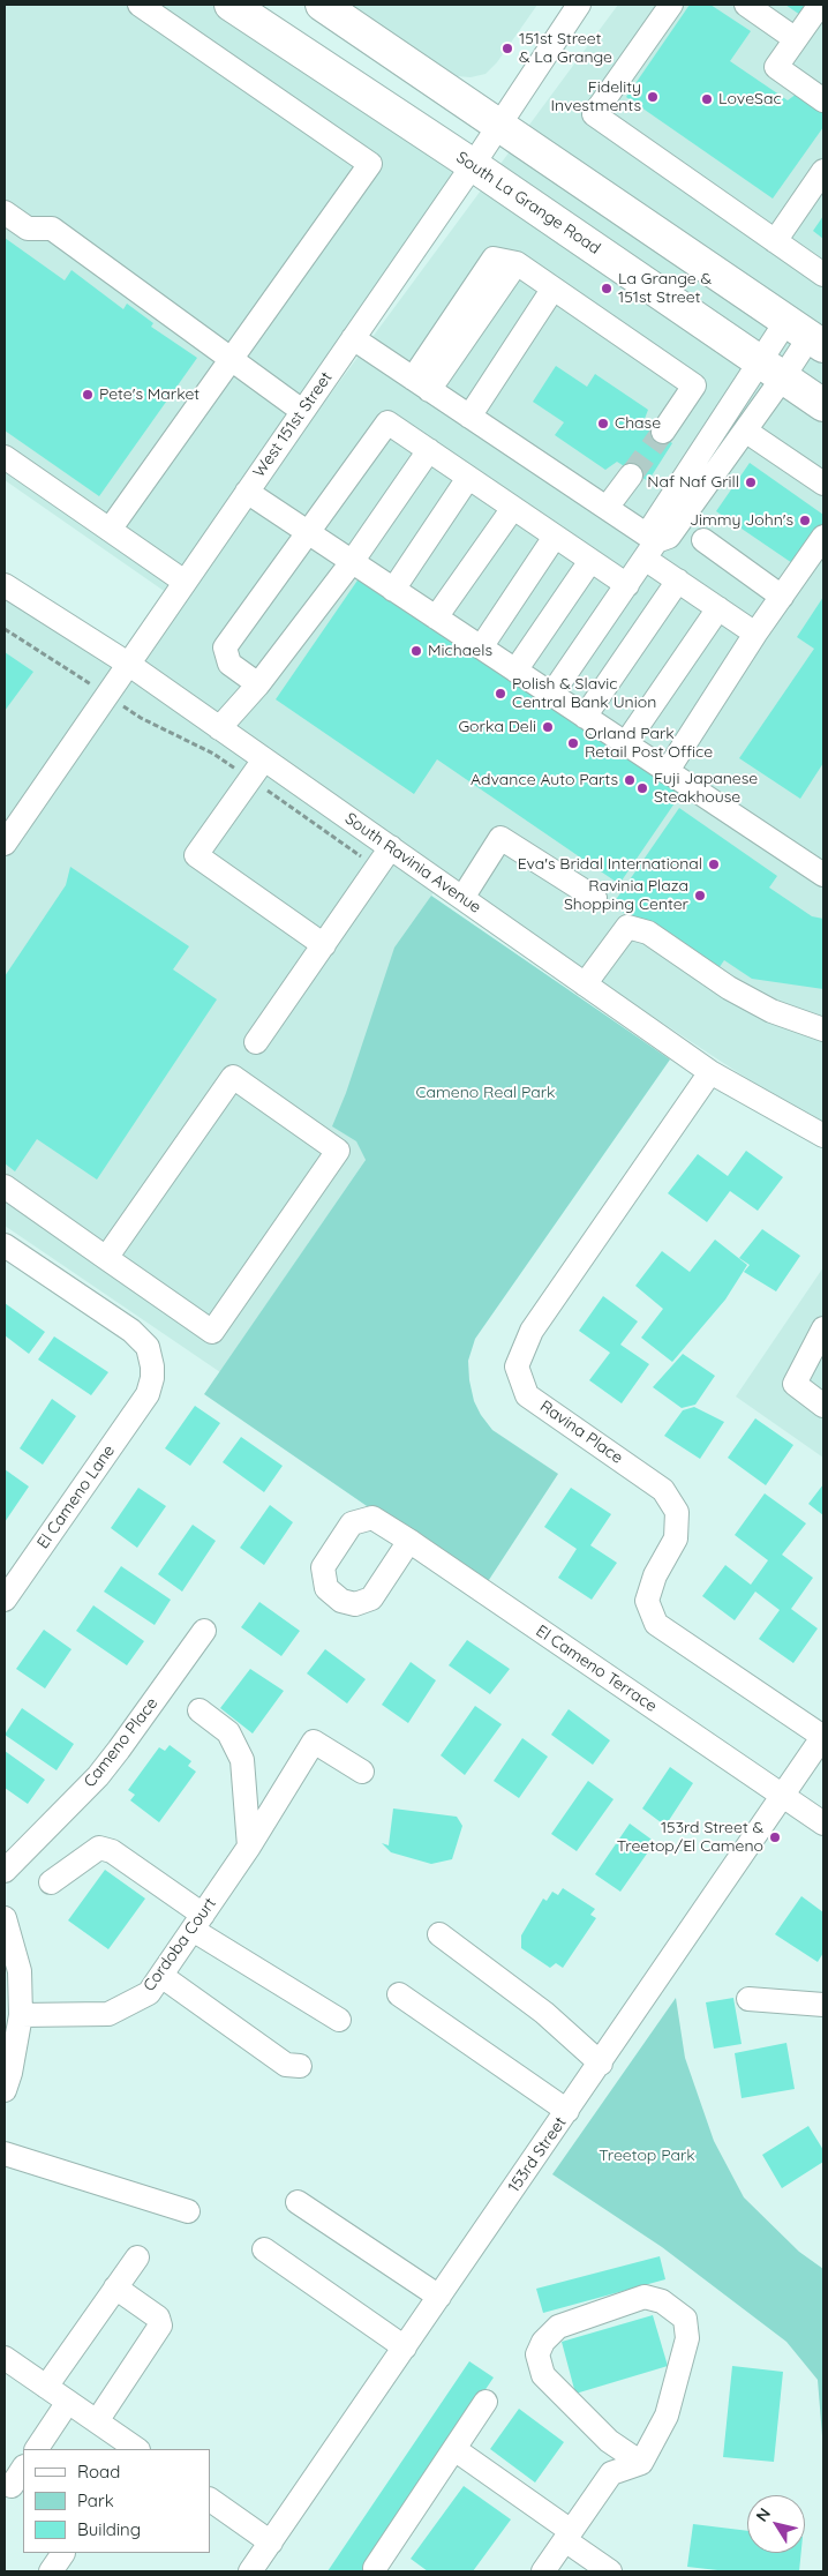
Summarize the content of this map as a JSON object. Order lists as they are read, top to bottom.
{
  "streets": {
    "highway": ["South La Grange Road"],
    "street": [
      "West 151st Street",
      "South Ravinia Avenue",
      "Ravina Place",
      "El Cameno Lane",
      "El Cameno Terrace",
      "Cameno Place",
      "Cordoba Court",
      "153rd Street"
    ]
  },
  "crossings": [
    ["South La Grange Road", "West 151st Street"],
    ["West 151st Street", "South Ravinia Avenue"],
    ["South Ravinia Avenue", "Ravina Place"],
    ["Ravina Place", "153rd Street"],
    ["El Cameno Terrace", "153rd Street"]
  ],
  "parks": ["Cameno Real Park", "Treetop Park"],
  "places": [
    "151st Street & La Grange",
    "Fidelity Investments",
    "LoveSac",
    "La Grange & 151st Street",
    "Pete's Market",
    "Chase",
    "Naf Naf Grill",
    "Jimmy John's",
    "Michaels",
    "Polish & Slavic Central Bank Union",
    "Gorka Deli",
    "Orland Park Retail Post Office",
    "Advance Auto Parts",
    "Fuji Japanese Steakhouse",
    "Eva's Bridal International",
    "Ravinia Plaza Shopping Center",
    "153rd Street & Treetop/El Cameno"
  ],
  "legend": ["Road", "Park", "Building"],
  "north": "top left"
}
